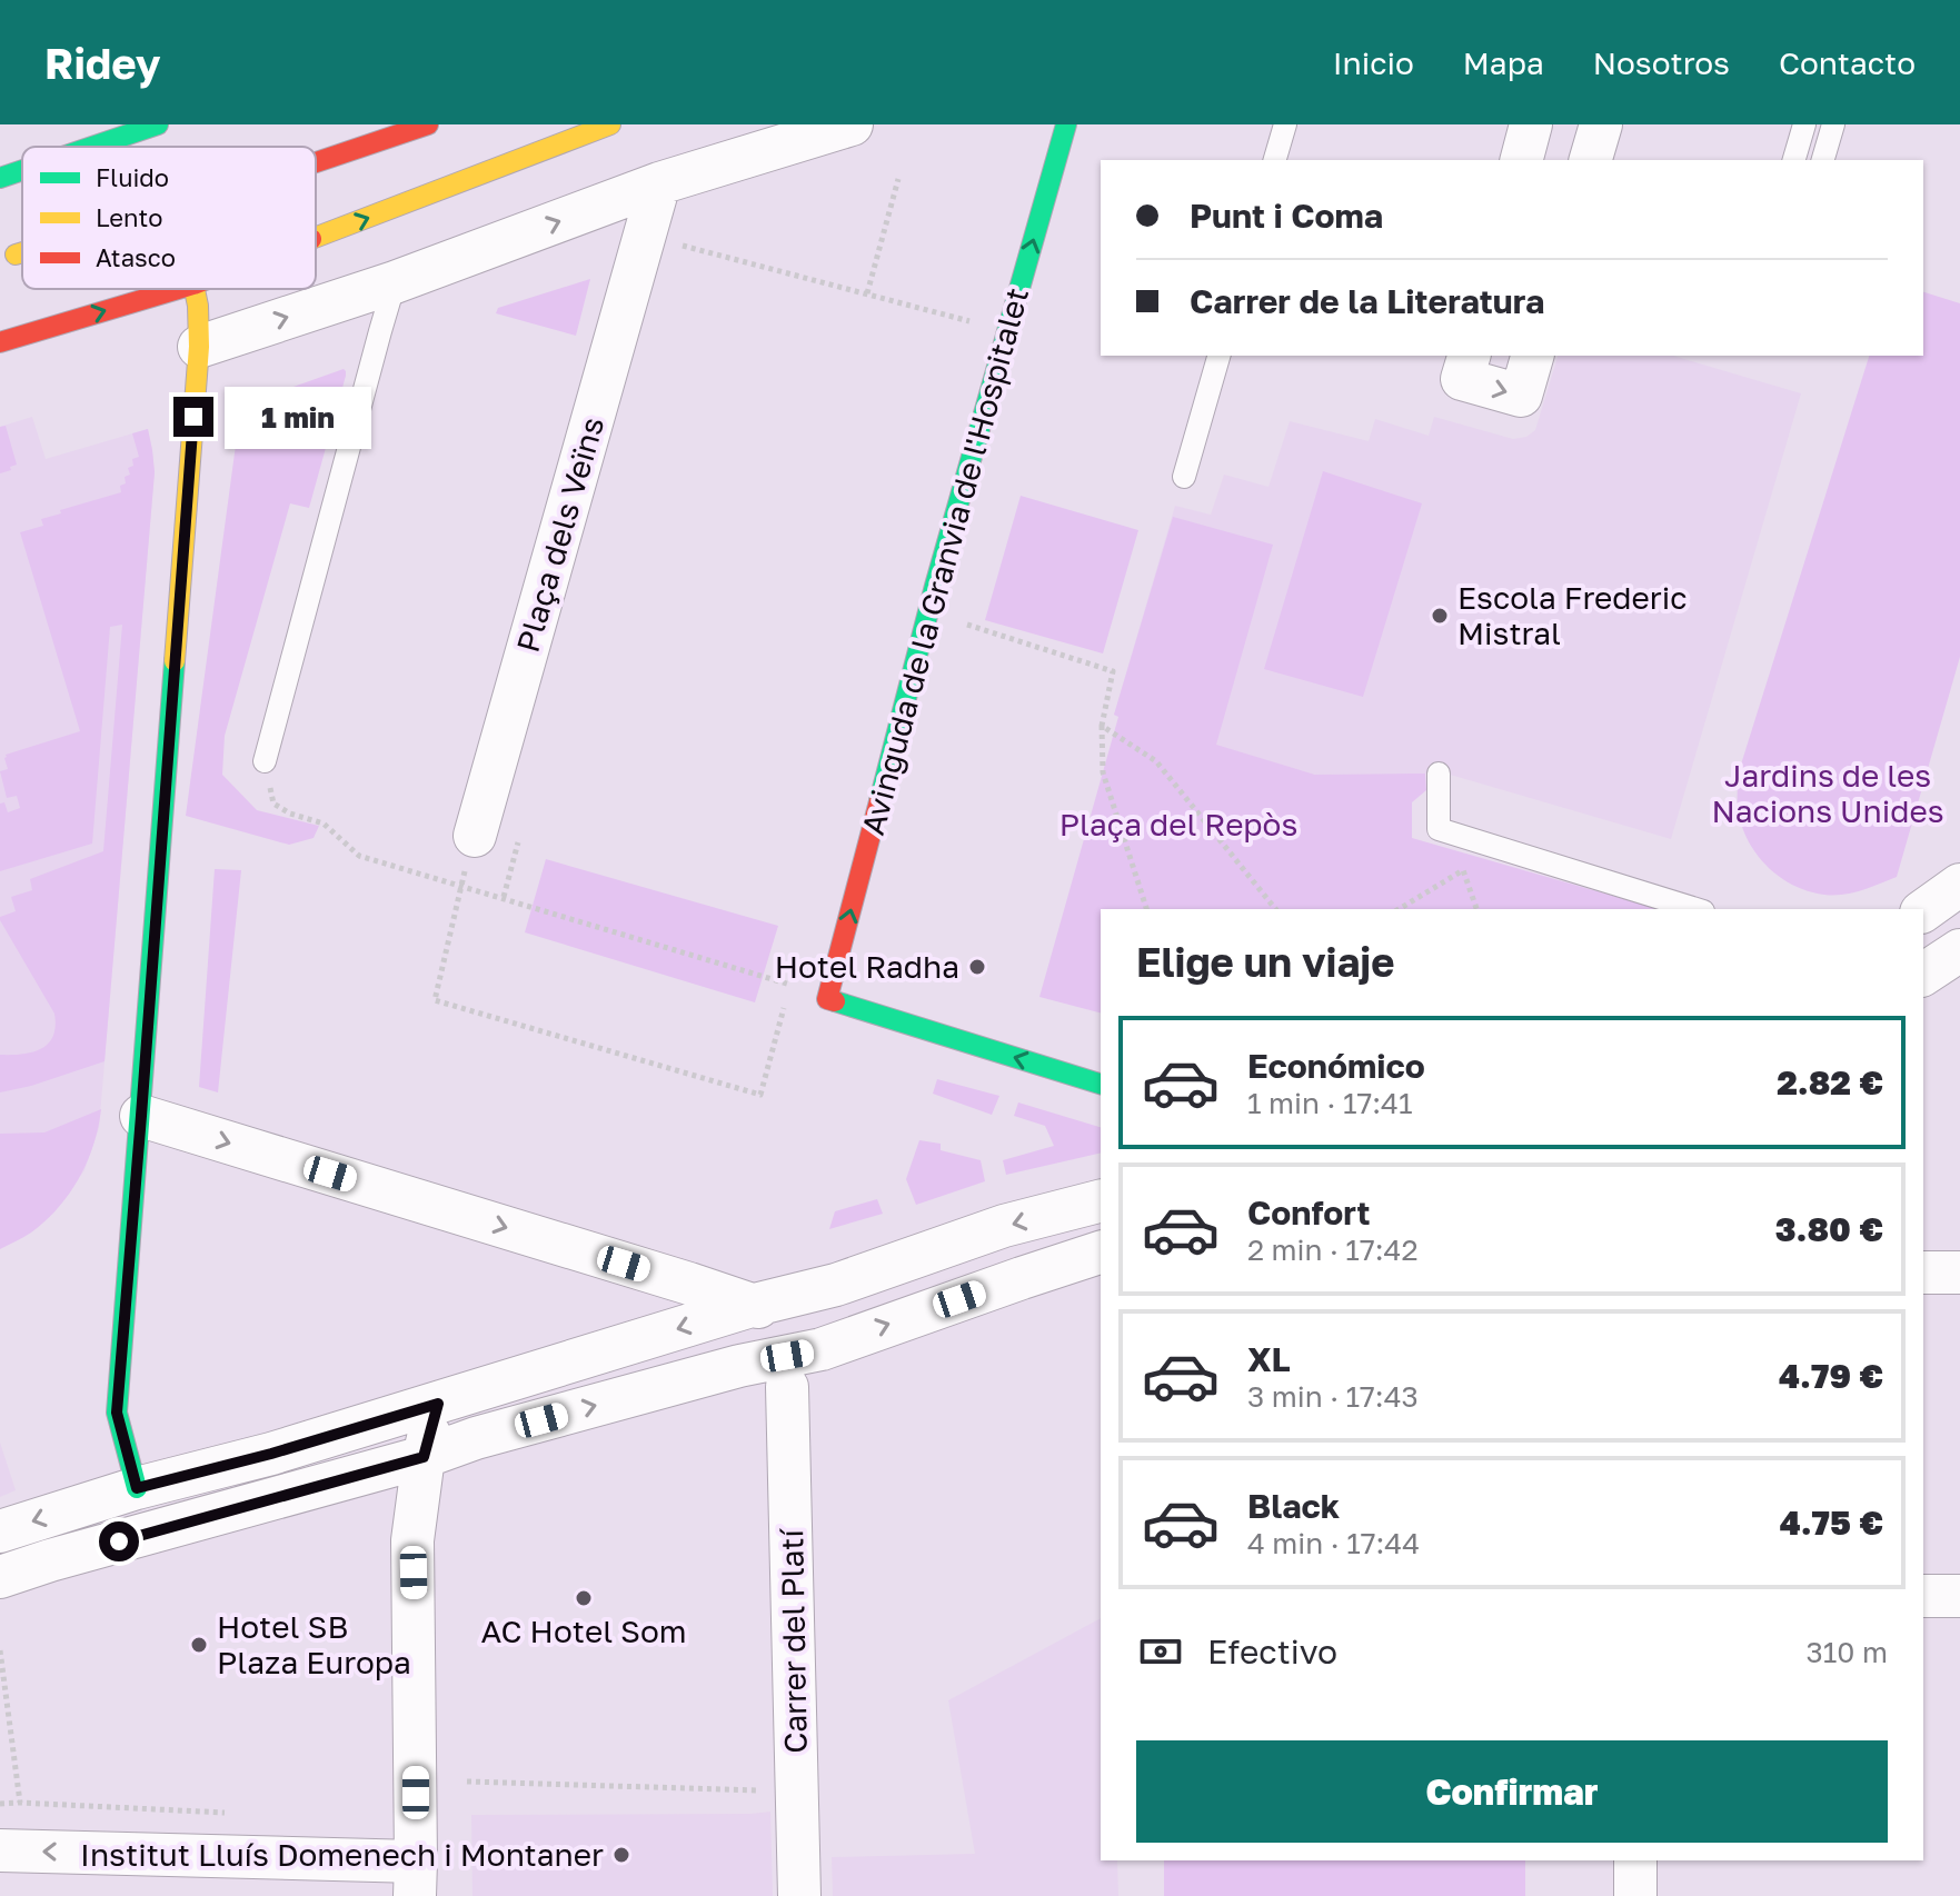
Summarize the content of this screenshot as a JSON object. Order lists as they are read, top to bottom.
{
  "streets": {
    "main road": ["Avinguda de la Granvia de l'Hospitalet"],
    "street": ["Plaça dels Veïns", "Carrer del Platí"]
  },
  "one_way": ["Avinguda de la Granvia de l'Hospitalet"],
  "parks": ["Jardins de les Nacions Unides", "Plaça del Repòs"],
  "places": [
    "Escola Frederic Mistral",
    "Hotel Radha",
    "AC Hotel Som",
    "Hotel SB Plaza Europa",
    "Institut Lluís Domenech i Montaner"
  ],
  "legend": ["Fluido", "Lento", "Atasco"],
  "page": {
    "header": "Ridey",
    "nav": [
      "Inicio",
      "Mapa",
      "Nosotros",
      "Contacto"
    ],
    "banner": ["Punt i Coma", "Carrer de la Literatura"],
    "bubble": "1 min",
    "heading": "Elige un viaje",
    "list": [
      {
        "name": "Económico",
        "note": "1 min · 17:41",
        "value": "2.82 €"
      },
      {
        "name": "Confort",
        "note": "2 min · 17:42",
        "value": "3.80 €"
      },
      {
        "name": "XL",
        "note": "3 min · 17:43",
        "value": "4.79 €"
      },
      {
        "name": "Black",
        "note": "4 min · 17:44",
        "value": "4.75 €"
      }
    ],
    "pay": ["Efectivo", "310 m"],
    "buttons": "Confirmar"
  }
}
